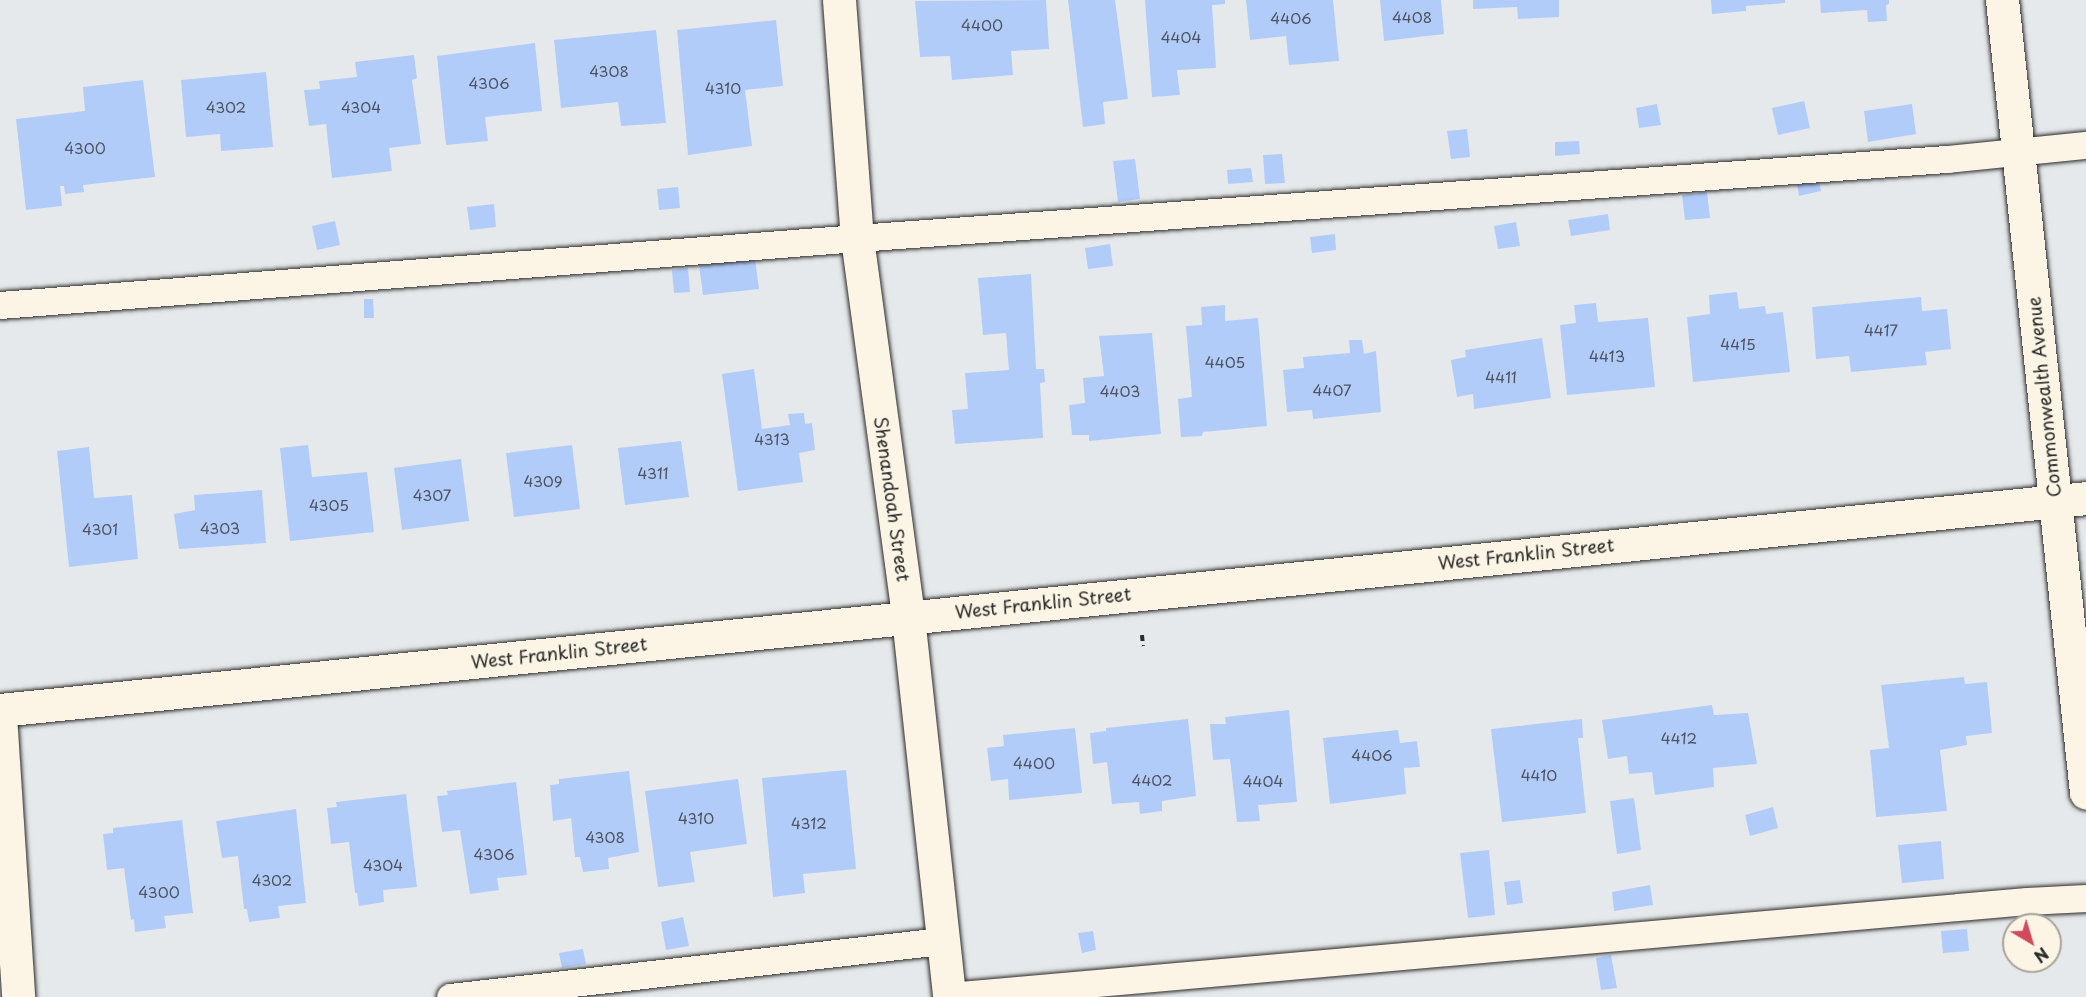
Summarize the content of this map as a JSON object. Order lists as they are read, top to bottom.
{
  "streets": {
    "street": ["Commonwealth Avenue", "Shenandoah Street", "West Franklin Street"]
  },
  "crossings": [
    ["Commonwealth Avenue", "West Franklin Street"],
    ["Shenandoah Street", "West Franklin Street"]
  ],
  "house_numbers": [
    "4408",
    "4406",
    "4400",
    "4404",
    "4308",
    "4306",
    "4310",
    "4302",
    "4304",
    "4300",
    "4417",
    "4415",
    "4413",
    "4405",
    "4411",
    "4407",
    "4403",
    "4313",
    "4311",
    "4309",
    "4307",
    "4305",
    "4303",
    "4301",
    "4412",
    "4406",
    "4400",
    "4410",
    "4402",
    "4404",
    "4310",
    "4312",
    "4308",
    "4306",
    "4304",
    "4302",
    "4300"
  ],
  "north": "bottom right"
}
